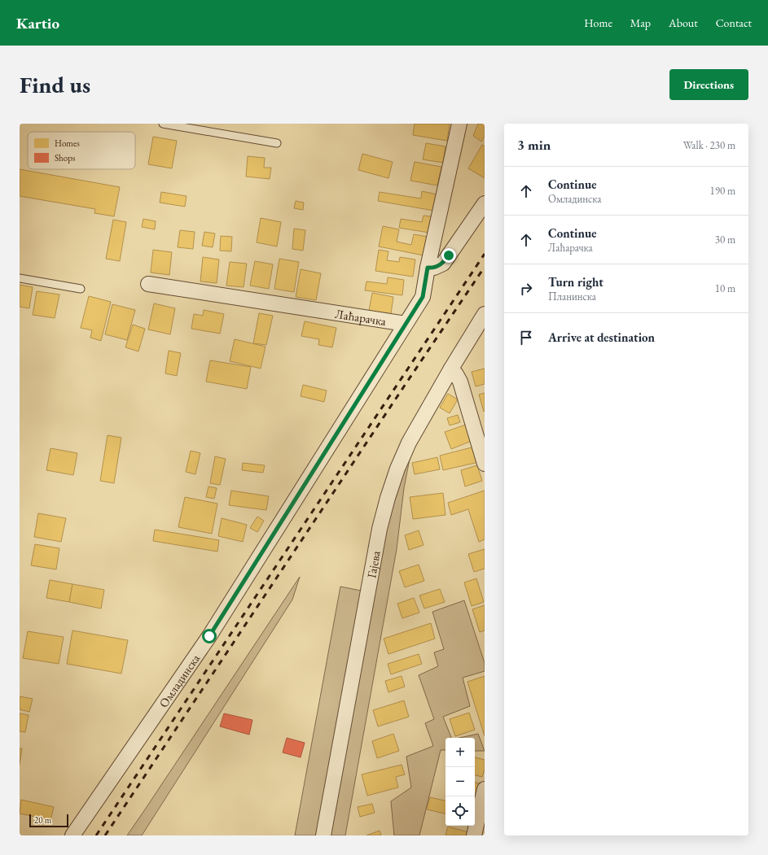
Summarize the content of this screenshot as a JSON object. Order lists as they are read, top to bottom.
{
  "streets": {
    "street": ["Лаћарачка", "Гајева", "Омладинска"]
  },
  "crossings": [
    ["Лаћарачка", "Омладинска"]
  ],
  "legend": ["Homes", "Shops"],
  "scale_bar": "20 m",
  "page": {
    "header": "Kartio",
    "nav": [
      "Home",
      "Map",
      "About",
      "Contact"
    ],
    "buttons": "Directions",
    "title": "Find us",
    "heading": ["3 min", "Walk · 230 m"],
    "list": [
      ["Continue", "Омладинска", "190 m"],
      ["Continue", "Лаћарачка", "30 m"],
      ["Turn right", "Планинска", "10 m"],
      "Arrive at destination"
    ],
    "map_buttons": ["+", "−"],
    "scale": "20 m"
  }
}
